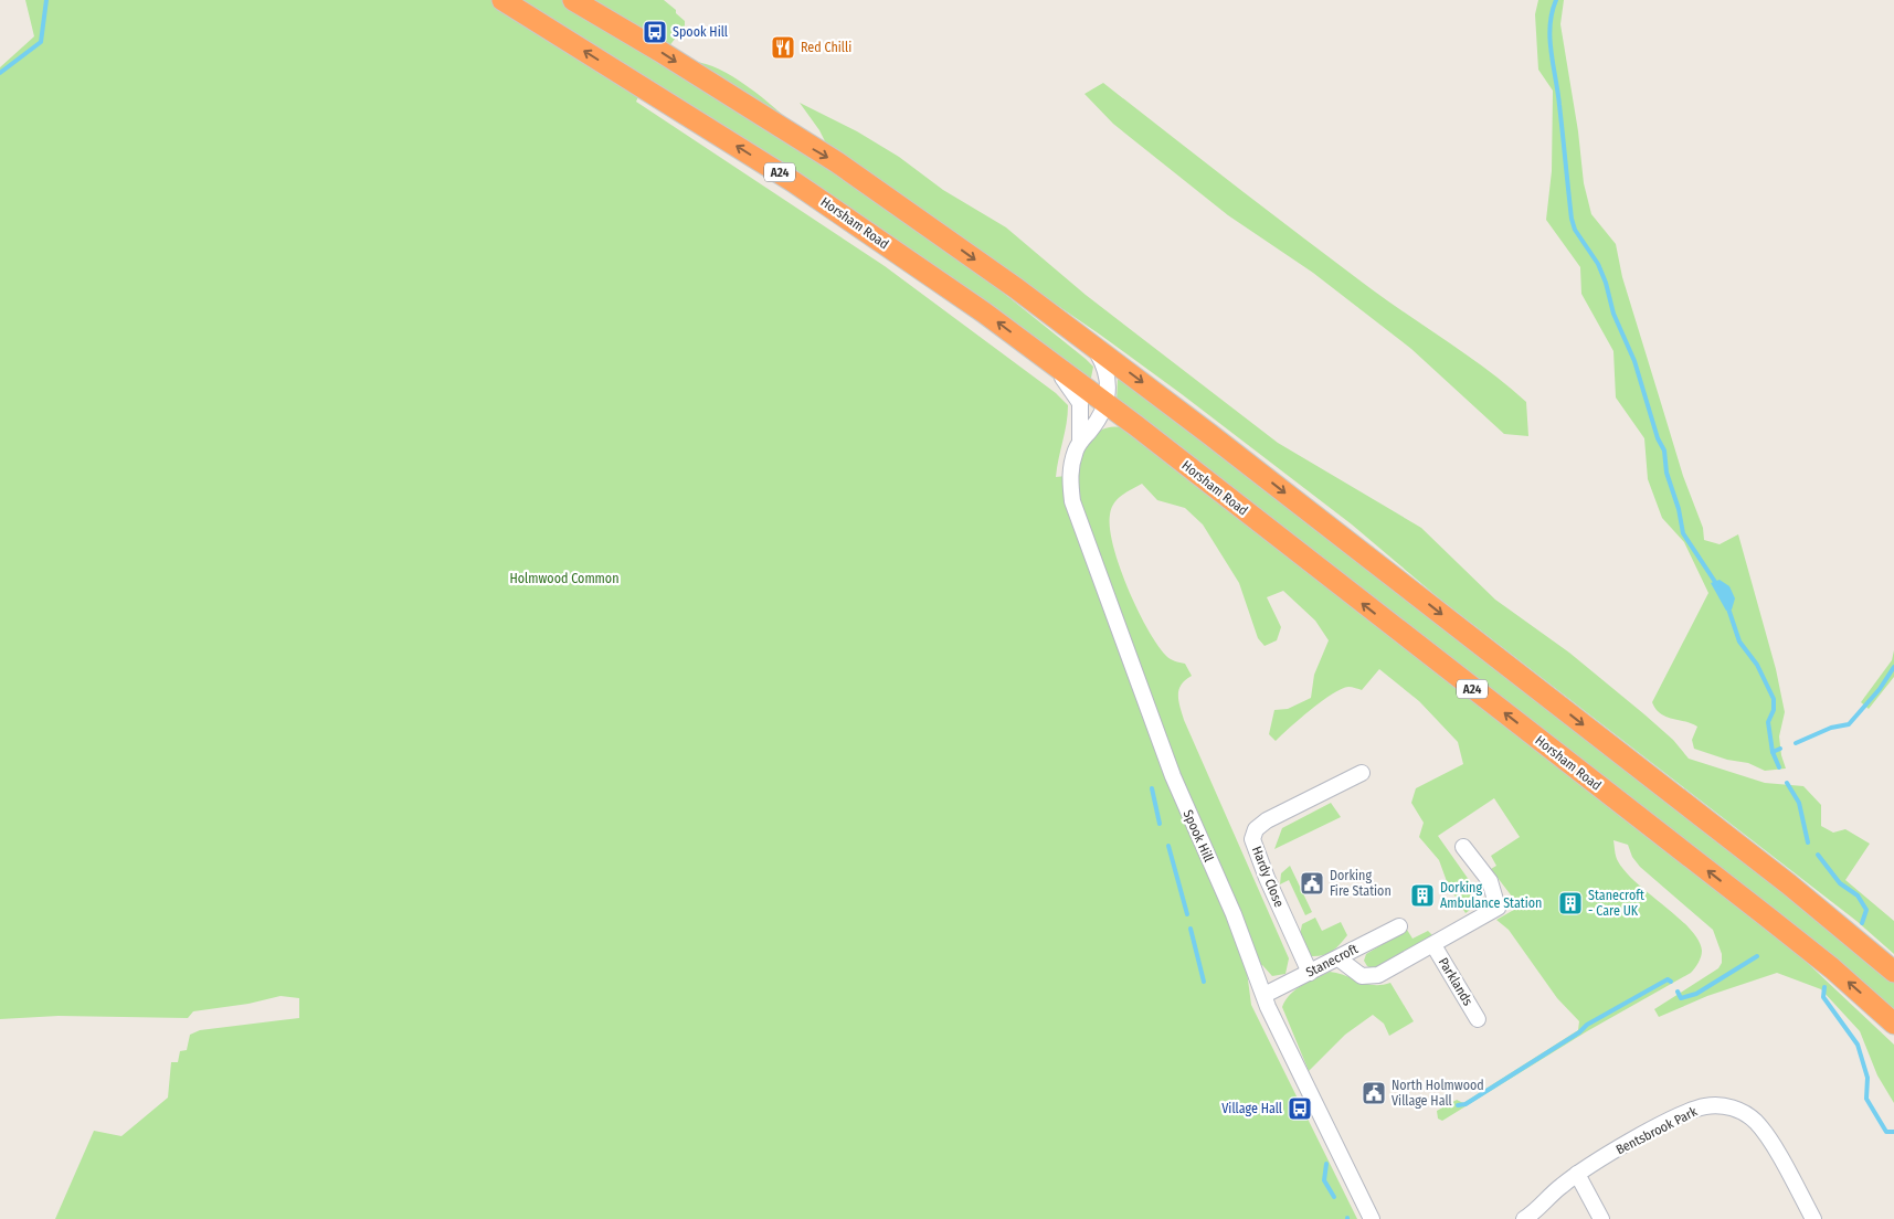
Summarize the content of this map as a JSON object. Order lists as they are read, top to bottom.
{
  "streets": {
    "highway": ["A24", "Horsham Road"],
    "street": [
      "Spook Hill",
      "Hardy Close",
      "Stanecroft",
      "Parklands",
      "Bentsbrook Park"
    ]
  },
  "crossings": [
    ["Horsham Road", "Spook Hill"],
    ["Spook Hill", "Stanecroft"],
    ["Hardy Close", "Stanecroft"],
    ["Stanecroft", "Parklands"]
  ],
  "parks": ["Holmwood Common"],
  "places": {
    "bus stop": ["Spook Hill", "Village Hall"],
    "restaurant": ["Red Chilli"],
    "public building": ["Dorking Fire Station", "North Holmwood Village Hall"],
    "building": ["Dorking Ambulance Station", "Stanecroft - Care UK"]
  }
}
